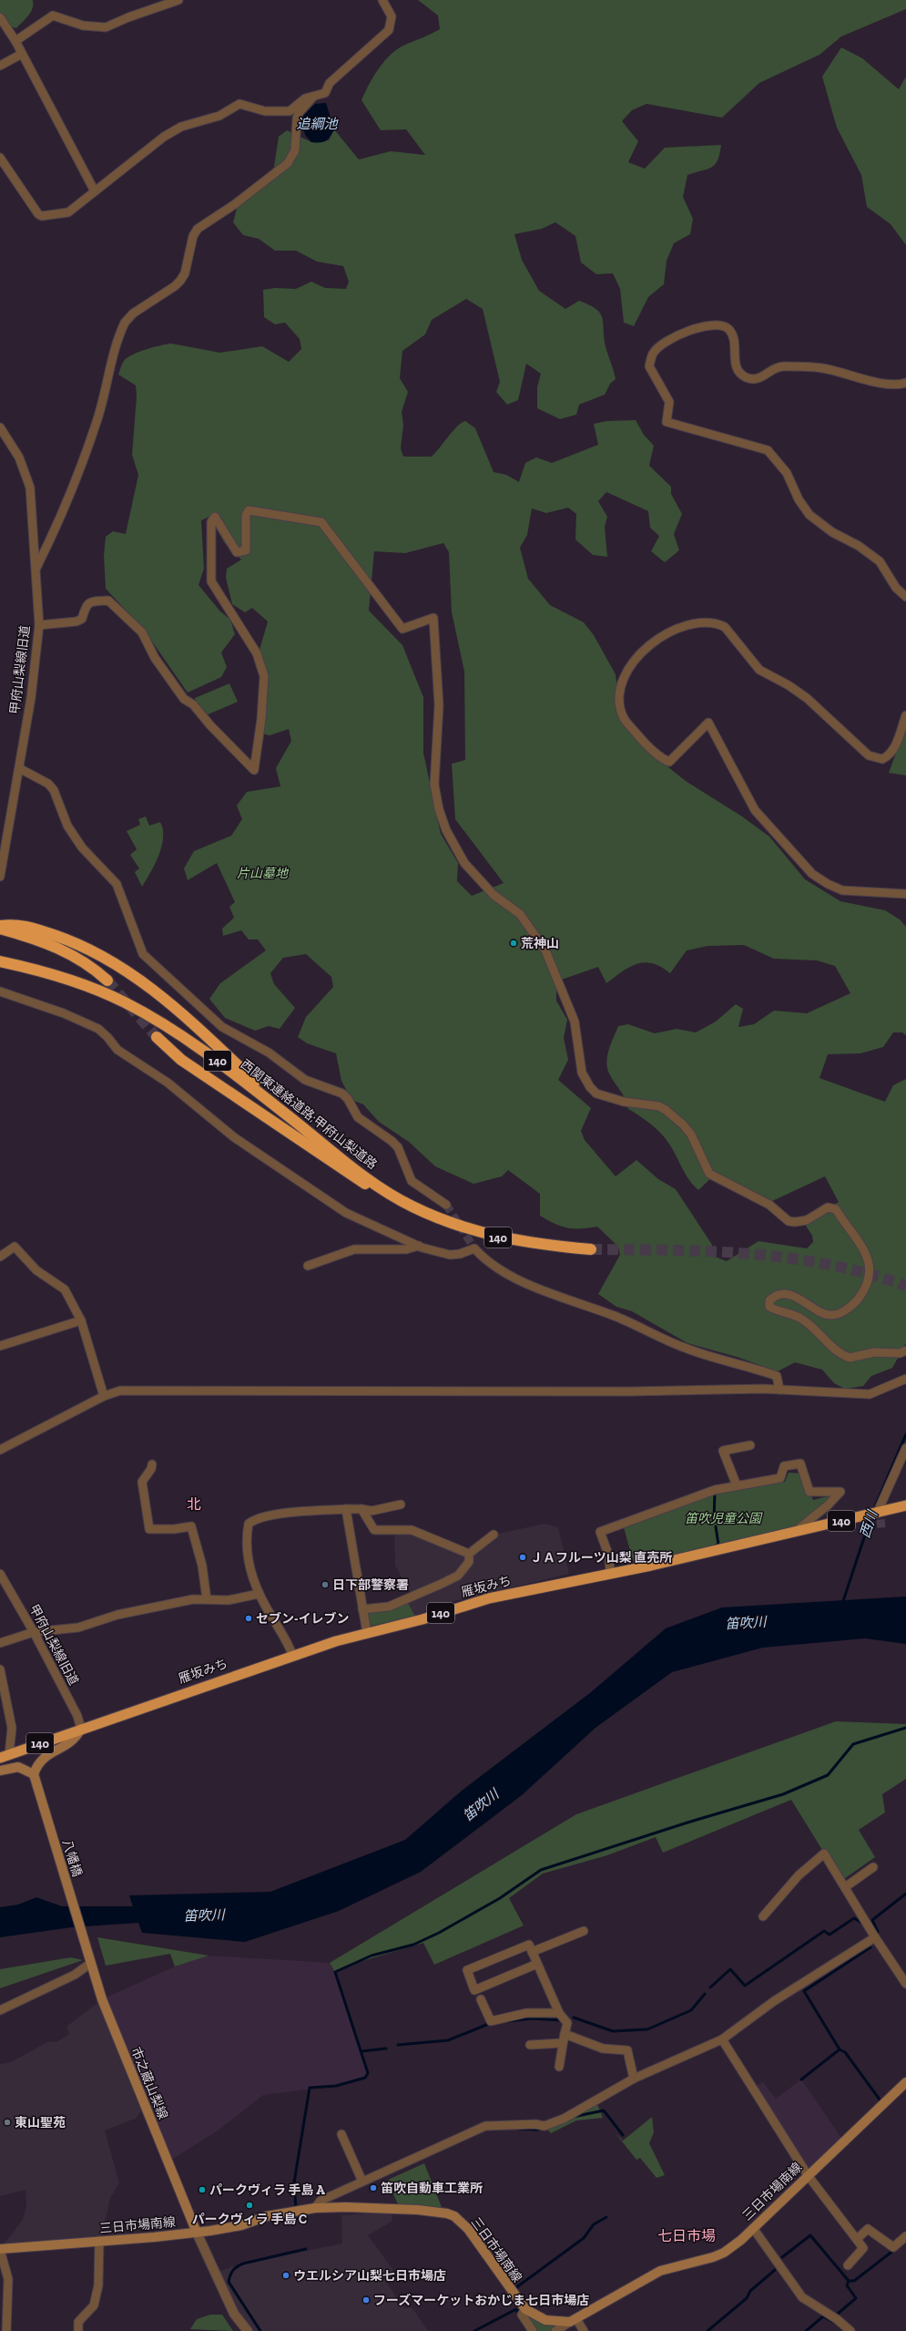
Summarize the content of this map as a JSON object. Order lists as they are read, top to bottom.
{
  "streets": {
    "highway": ["140", "西関東連絡道路;甲府山梨道路", "雁坂みち"],
    "main road": ["八幡橋", "市之蔵山梨線", "三日市場南線"],
    "street": ["甲府山梨線旧道"]
  },
  "crossings": [
    ["甲府山梨線旧道", "雁坂みち"],
    ["八幡橋", "市之蔵山梨線"],
    ["市之蔵山梨線", "三日市場南線"]
  ],
  "districts": ["北", "七日市場"],
  "water": ["追綱池", "西川", "笛吹川"],
  "parks": ["片山墓地", "笛吹児童公園"],
  "places": [
    "荒神山",
    "ＪＡフルーツ山梨 直売所",
    "日下部警察署",
    "セブン-イレブン",
    "東山聖苑",
    "笛吹自動車工業所",
    "パークヴィラ 手島 A",
    "パークヴィラ 手島 C",
    "ウエルシア山梨七日市場店",
    "フーズマーケットおかじま七日市場店"
  ]
}
